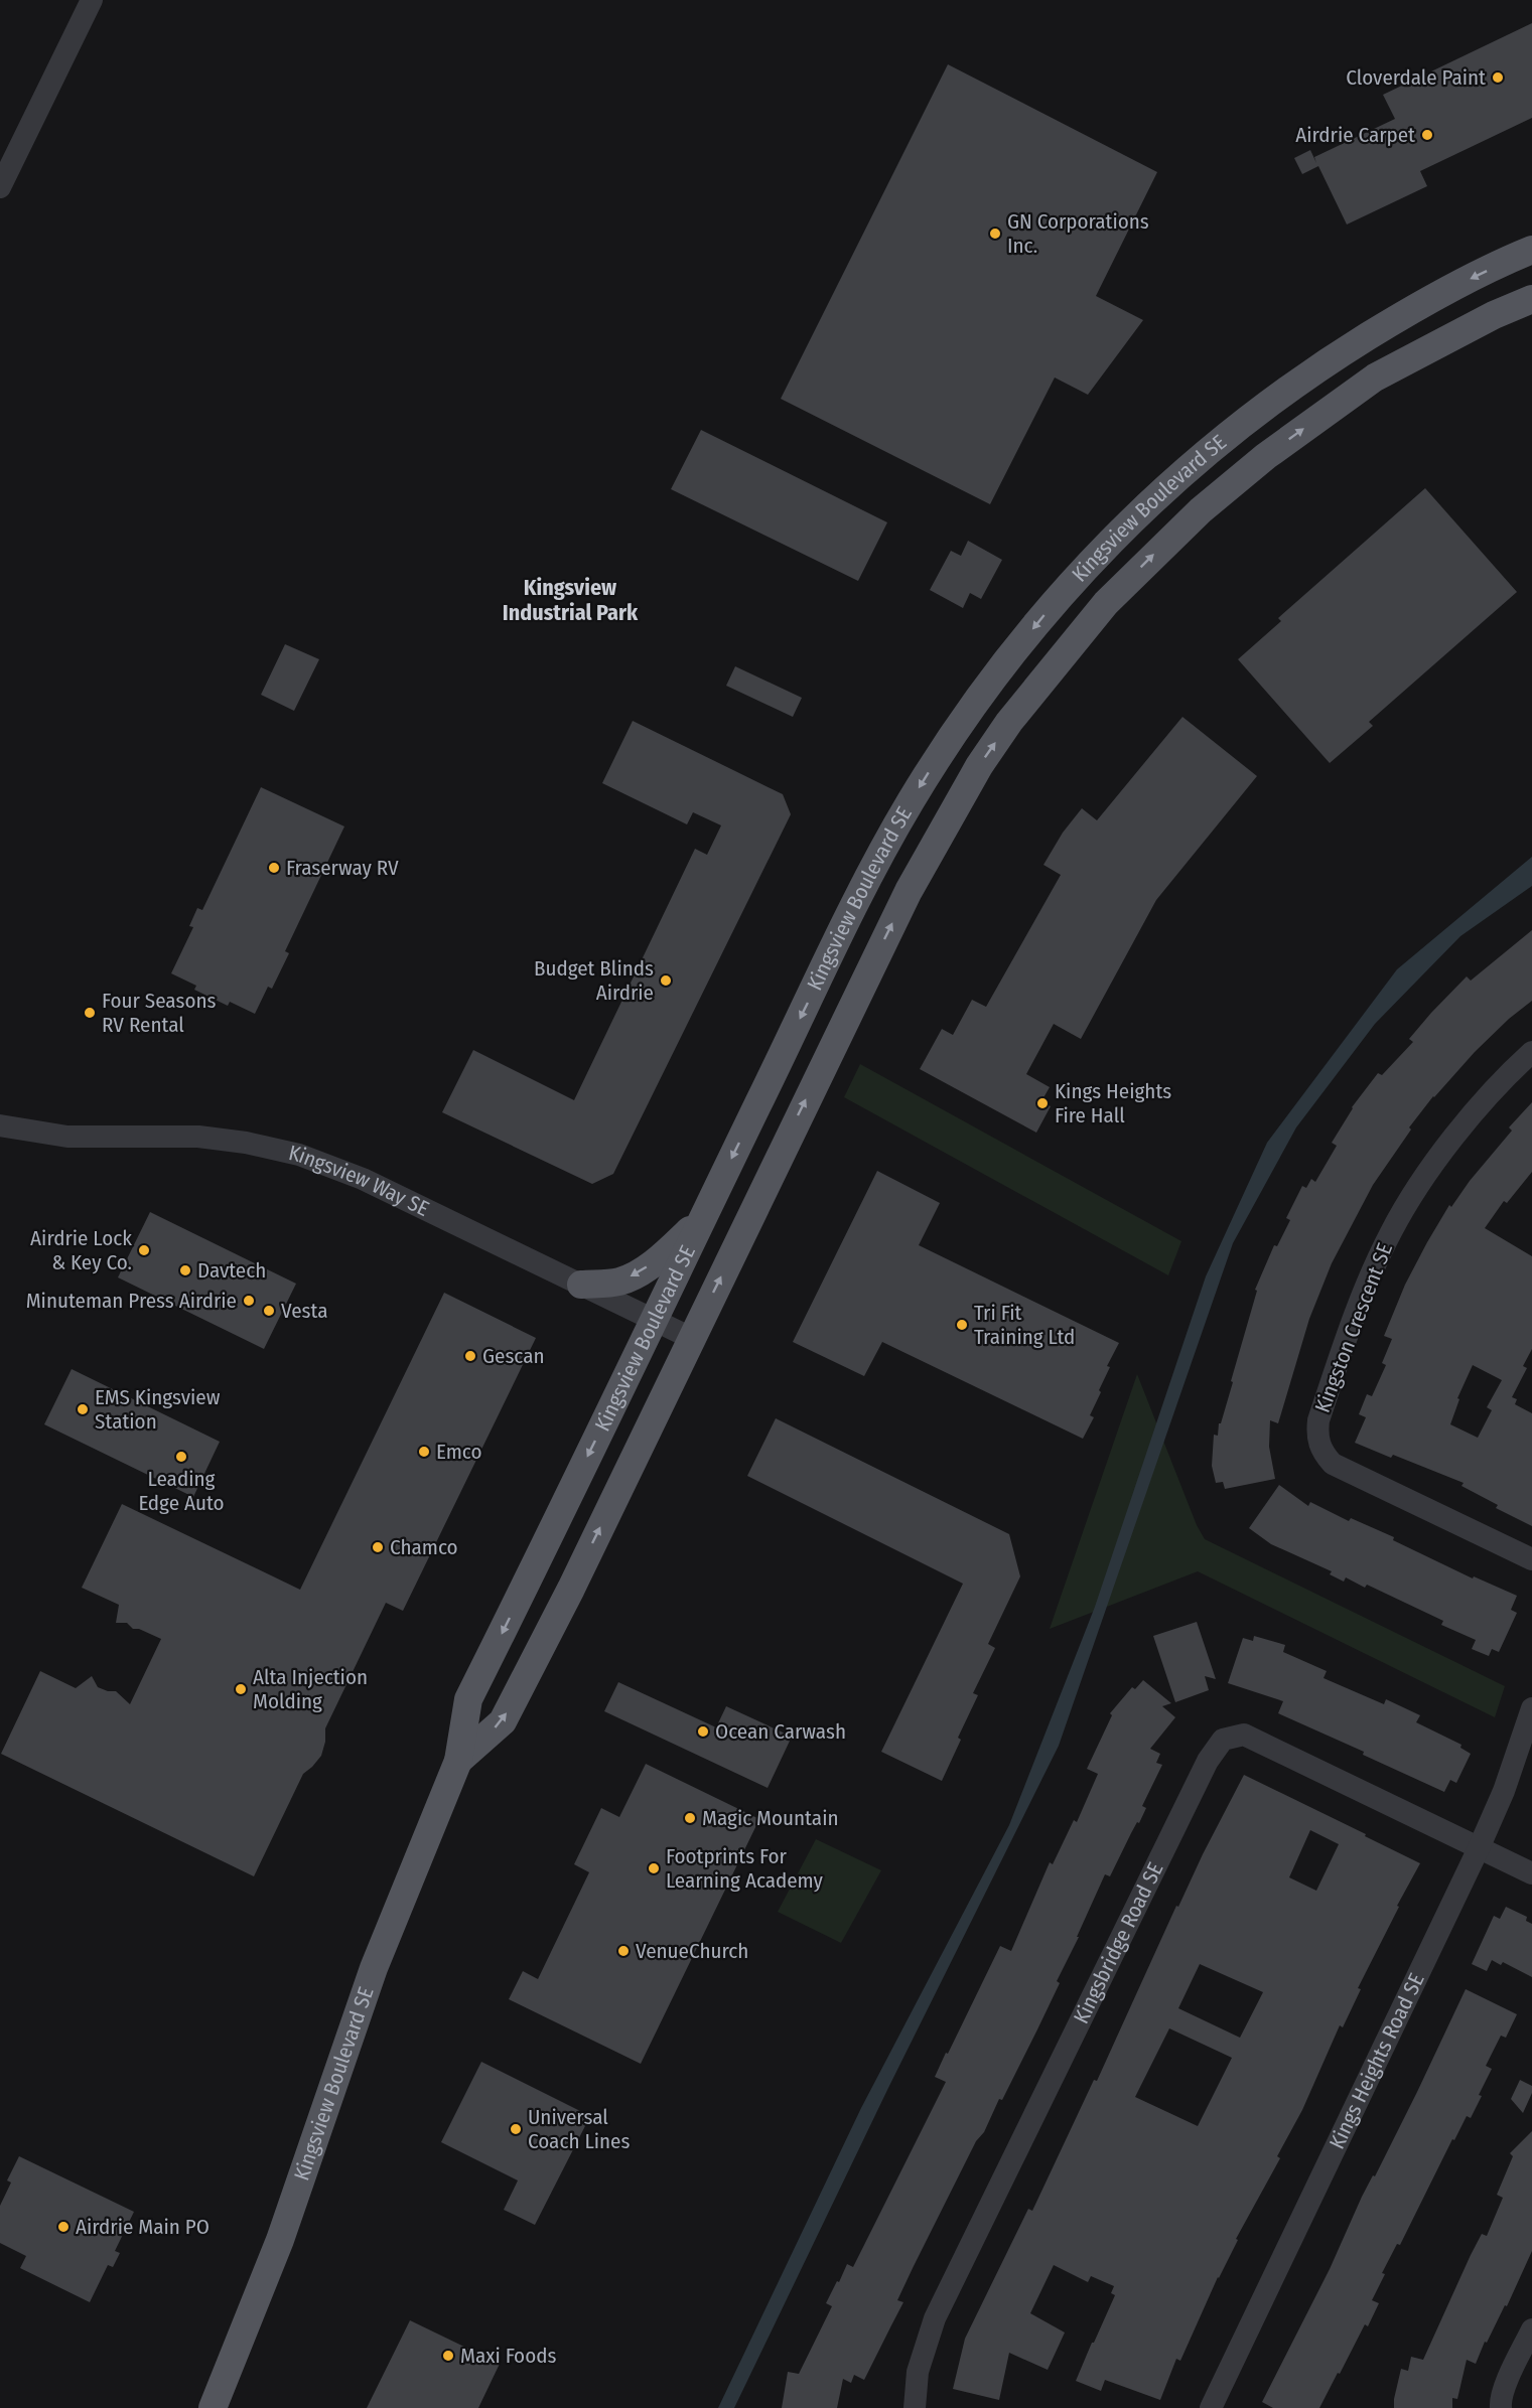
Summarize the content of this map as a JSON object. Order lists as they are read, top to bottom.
{
  "streets": {
    "main road": ["Kingsview Boulevard SE"],
    "street": [
      "Kingsview Way SE",
      "Kingston Crescent SE",
      "Kingsbridge Road SE",
      "Kings Heights Road SE"
    ]
  },
  "crossings": [
    ["Kingsview Boulevard SE", "Kingsview Way SE"],
    ["Kingsbridge Road SE", "Kings Heights Road SE"]
  ],
  "districts": ["Kingsview Industrial Park"],
  "places": [
    "Cloverdale Paint",
    "Airdrie Carpet",
    "GN Corporations Inc.",
    "Fraserway RV",
    "Budget Blinds Airdrie",
    "Four Seasons RV Rental",
    "Kings Heights Fire Hall",
    "Airdrie Lock & Key Co.",
    "Davtech",
    "Minuteman Press Airdrie",
    "Vesta",
    "Tri Fit Training Ltd",
    "Gescan",
    "EMS Kingsview Station",
    "Emco",
    "Leading Edge Auto",
    "Chamco",
    "Alta Injection Molding",
    "Ocean Carwash",
    "Magic Mountain",
    "Footprints For Learning Academy",
    "VenueChurch",
    "Universal Coach Lines",
    "Airdrie Main PO",
    "Maxi Foods"
  ]
}
